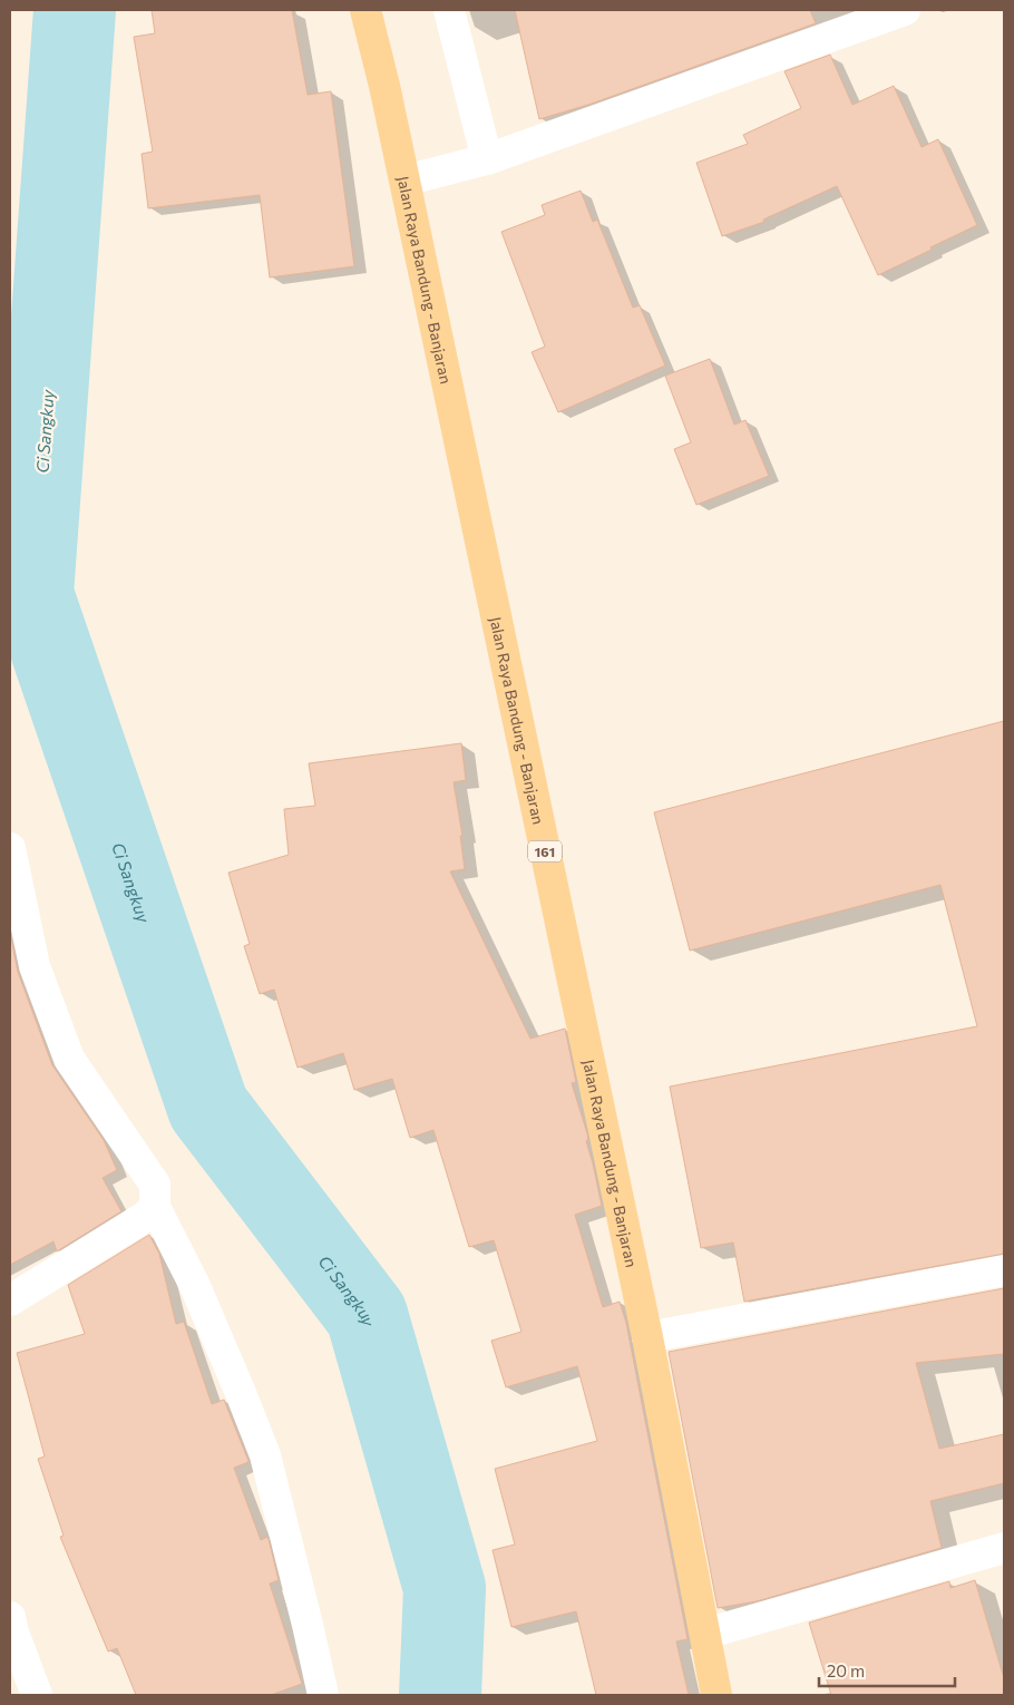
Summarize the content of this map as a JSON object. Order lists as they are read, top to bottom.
{
  "streets": {
    "main road": ["Jalan Raya Bandung - Banjaran", "161"]
  },
  "water": ["Ci Sangkuy"],
  "scale_bar": "20 m"
}
